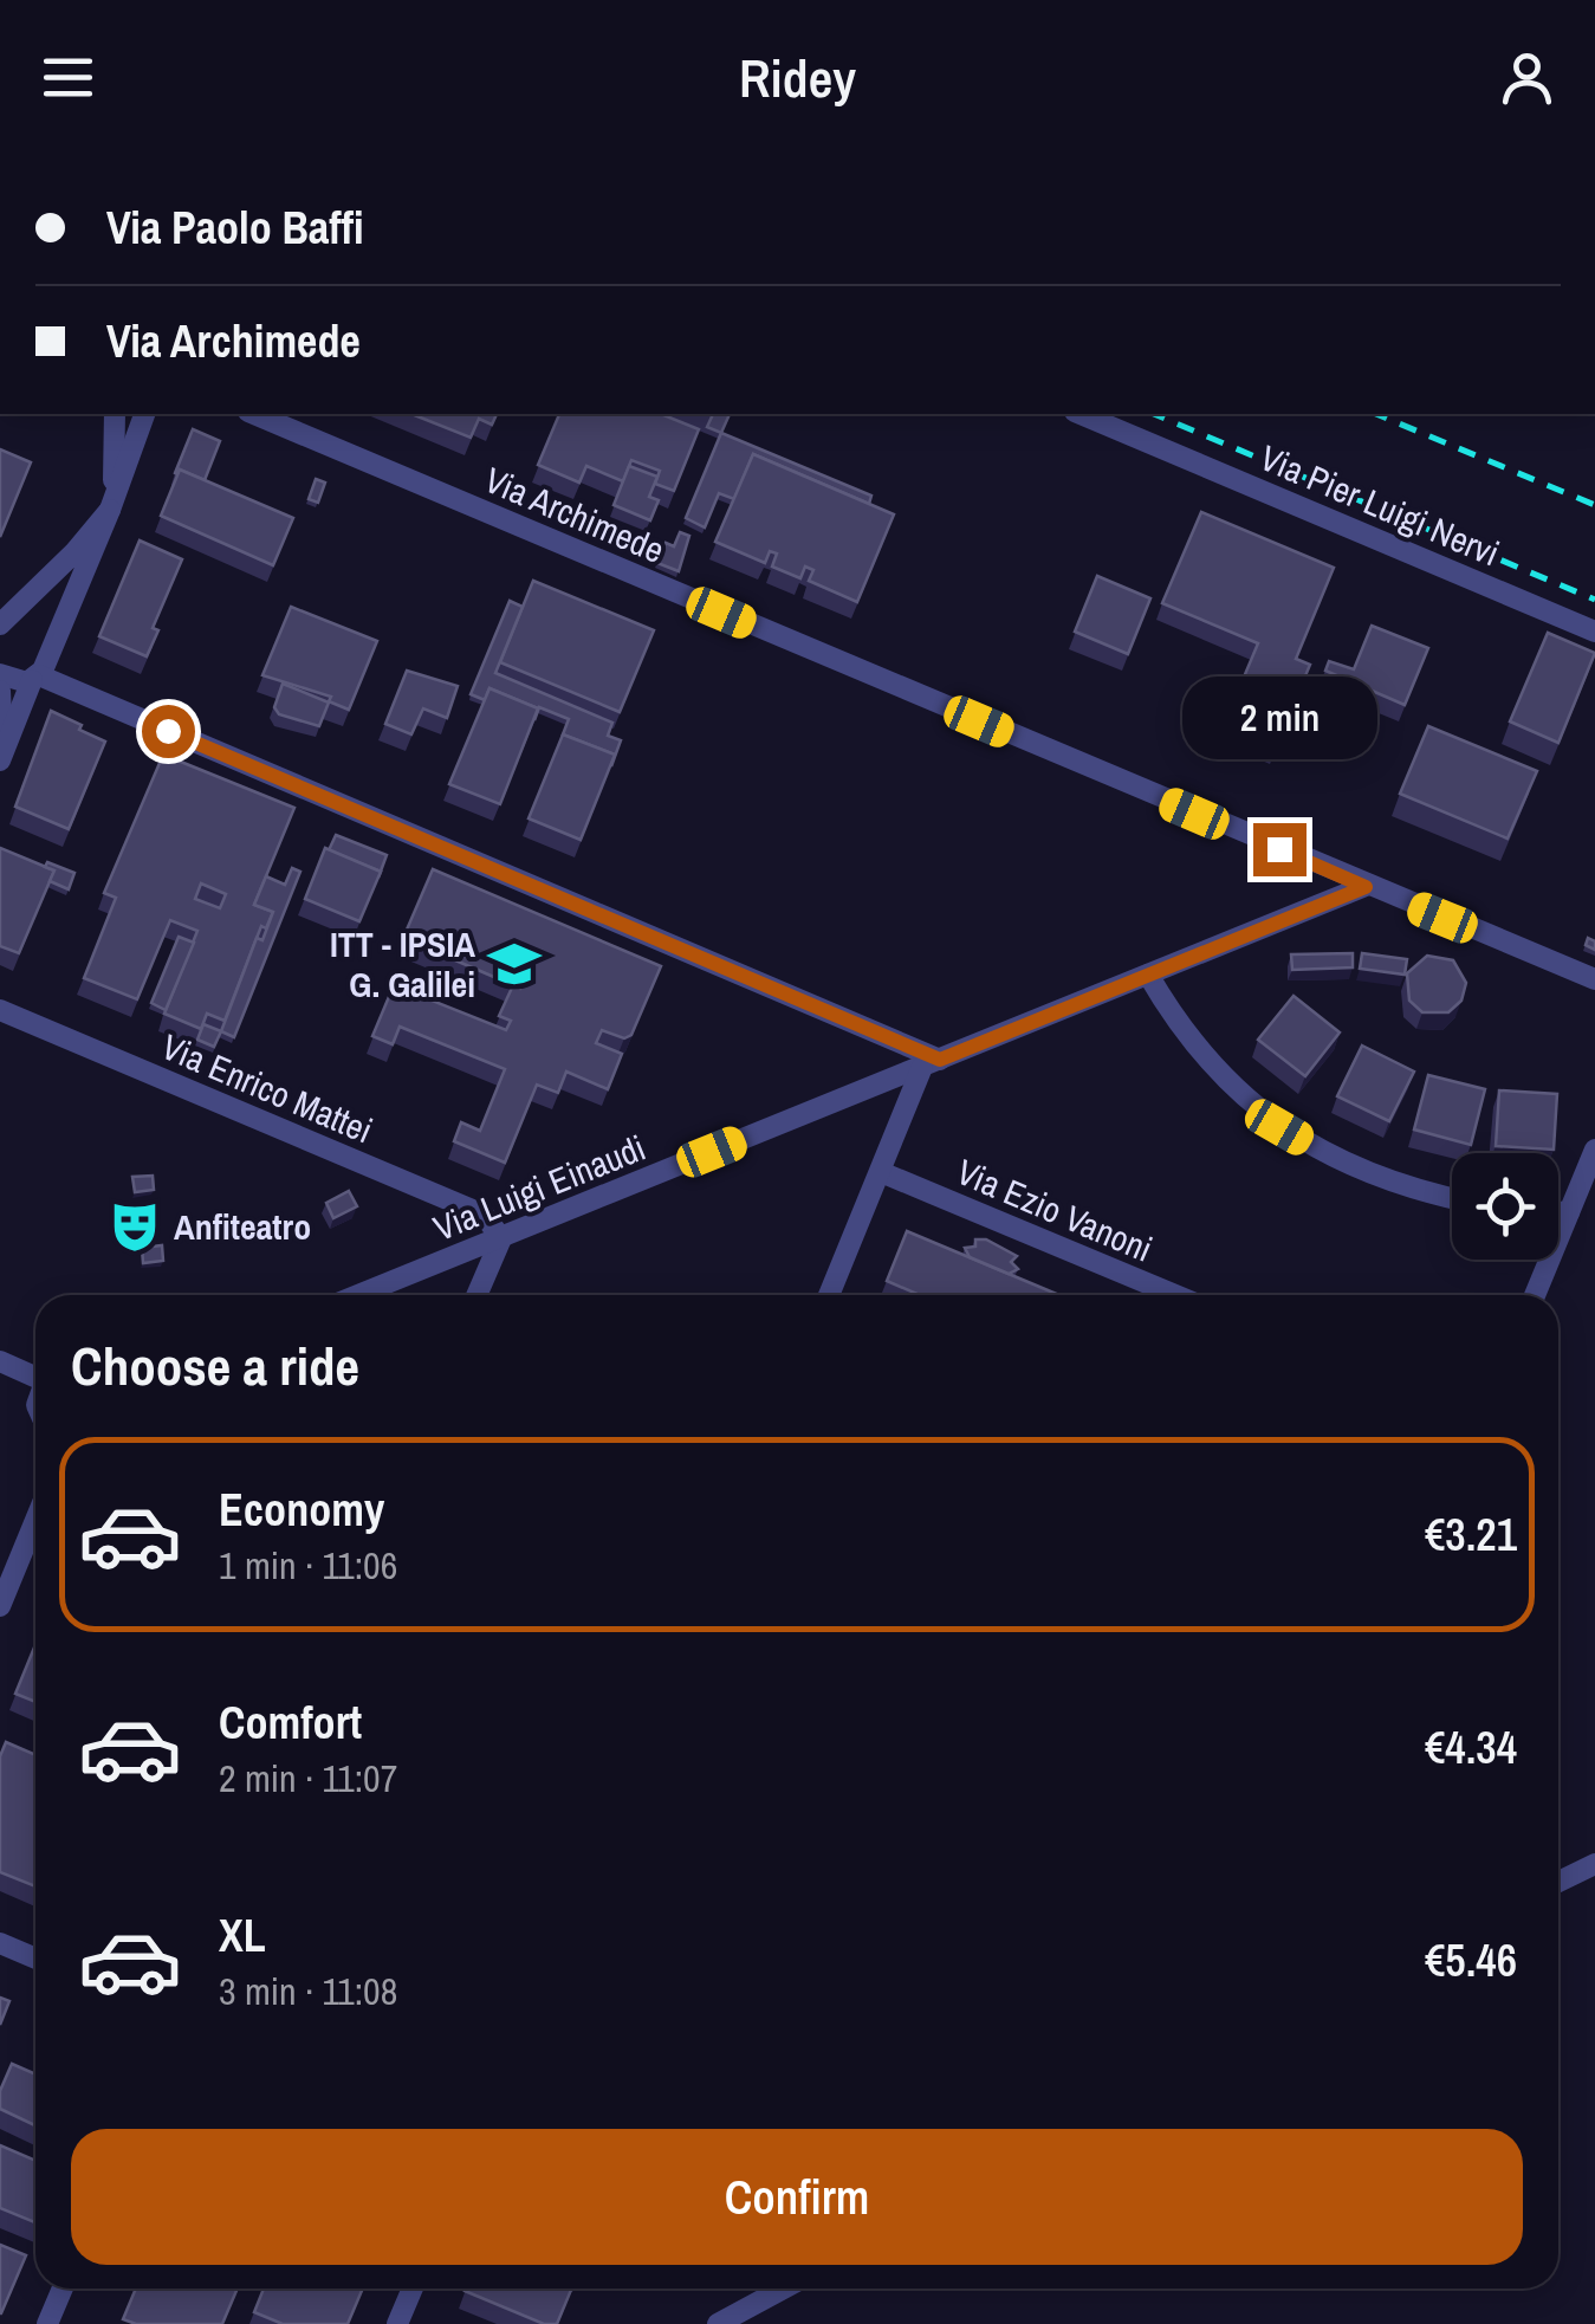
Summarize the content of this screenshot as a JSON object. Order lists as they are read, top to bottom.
{
  "streets": {
    "street": [
      "Via Pier Luigi Nervi",
      "Via Archimede",
      "Via Enrico Mattei",
      "Via Luigi Einaudi",
      "Via Ezio Vanoni"
    ]
  },
  "crossings": [
    ["Via Archimede", "Via Luigi Einaudi"],
    ["Via Enrico Mattei", "Via Luigi Einaudi"]
  ],
  "places": {
    "school or university": ["ITT - IPSIA G. Galilei"],
    "theatre": ["Anfiteatro"]
  },
  "page": {
    "header": "Ridey",
    "banner": ["Via Paolo Baffi", "Via Archimede"],
    "bubble": "2 min",
    "heading": "Choose a ride",
    "list": [
      {
        "name": "Economy",
        "note": "1 min · 11:06",
        "value": "€3.21"
      },
      {
        "name": "Comfort",
        "note": "2 min · 11:07",
        "value": "€4.34"
      },
      {
        "name": "XL",
        "note": "3 min · 11:08",
        "value": "€5.46"
      }
    ],
    "buttons": "Confirm"
  }
}
